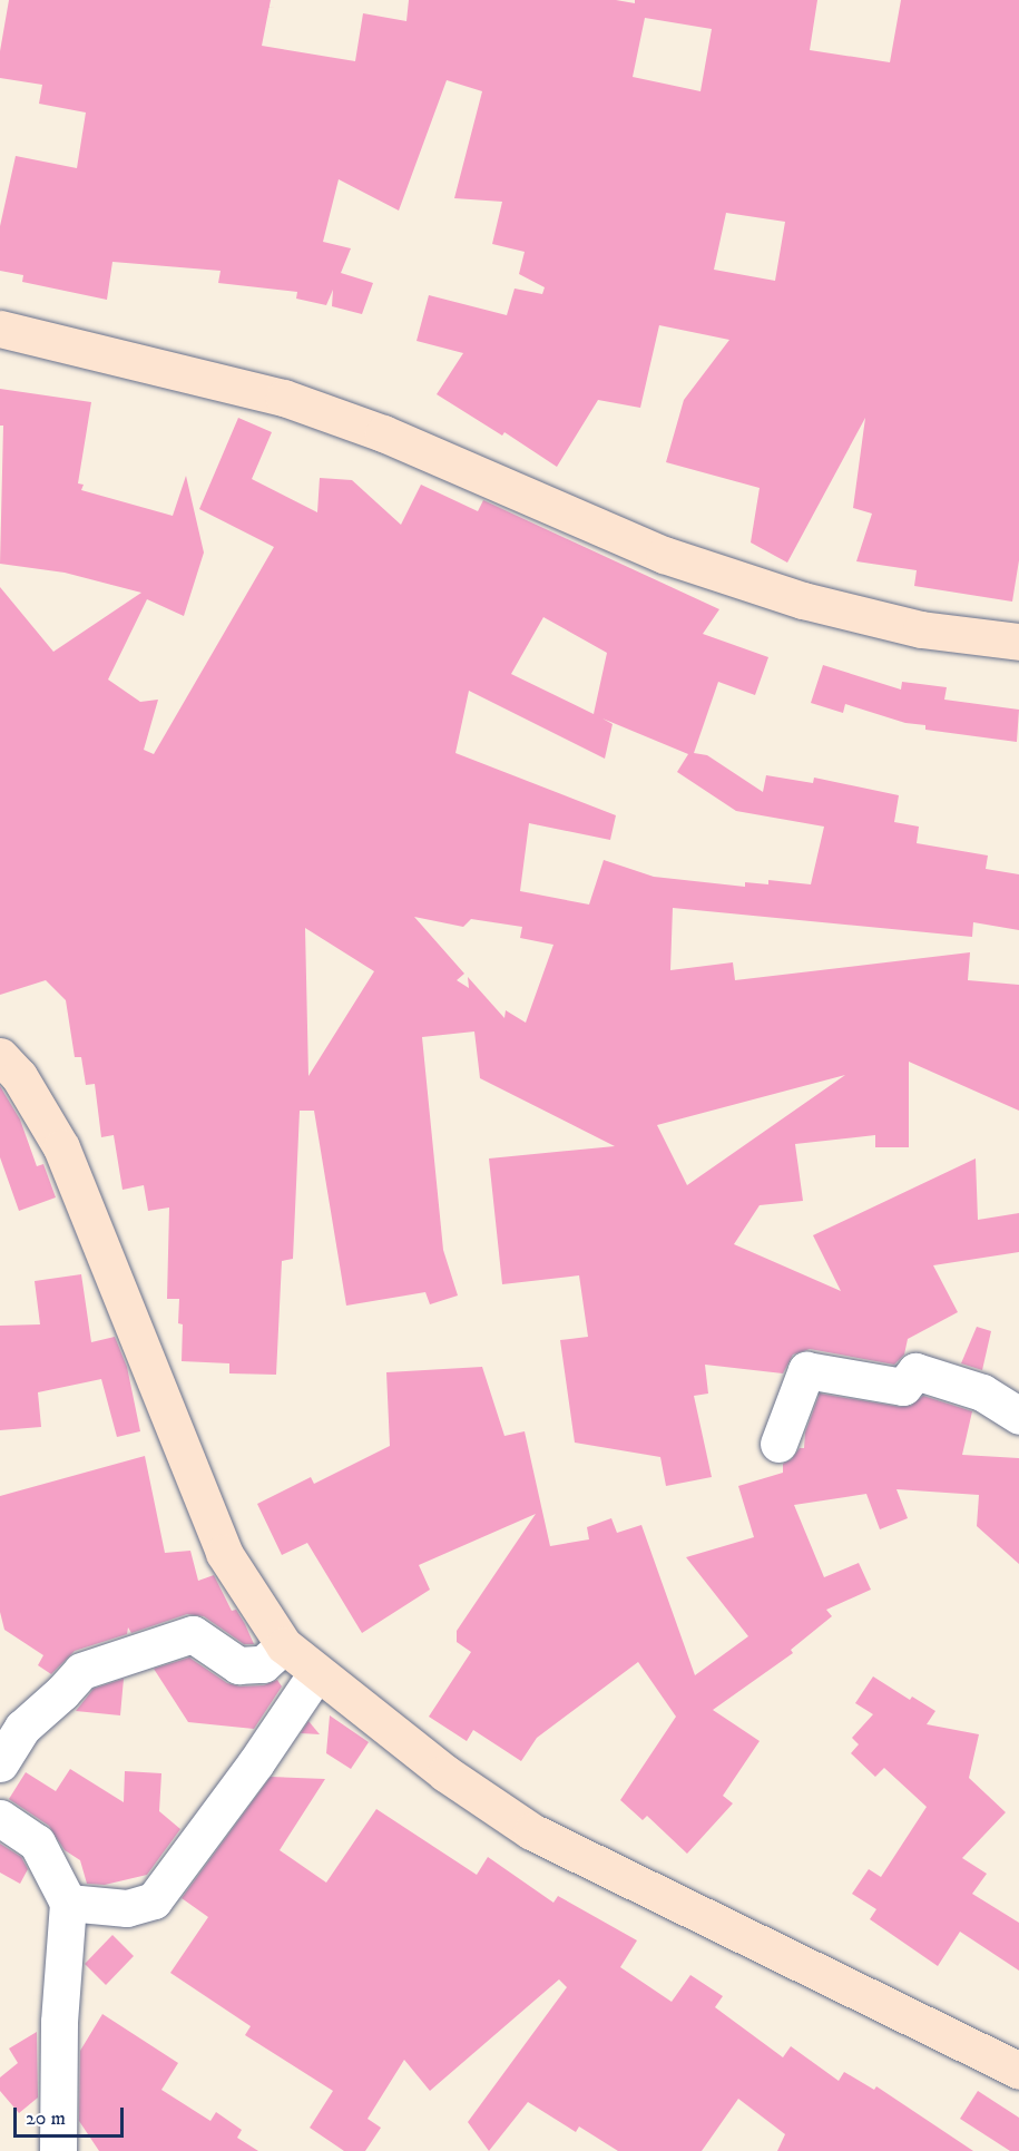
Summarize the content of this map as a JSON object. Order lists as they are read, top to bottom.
{
  "scale_bar": "20 m"
}
